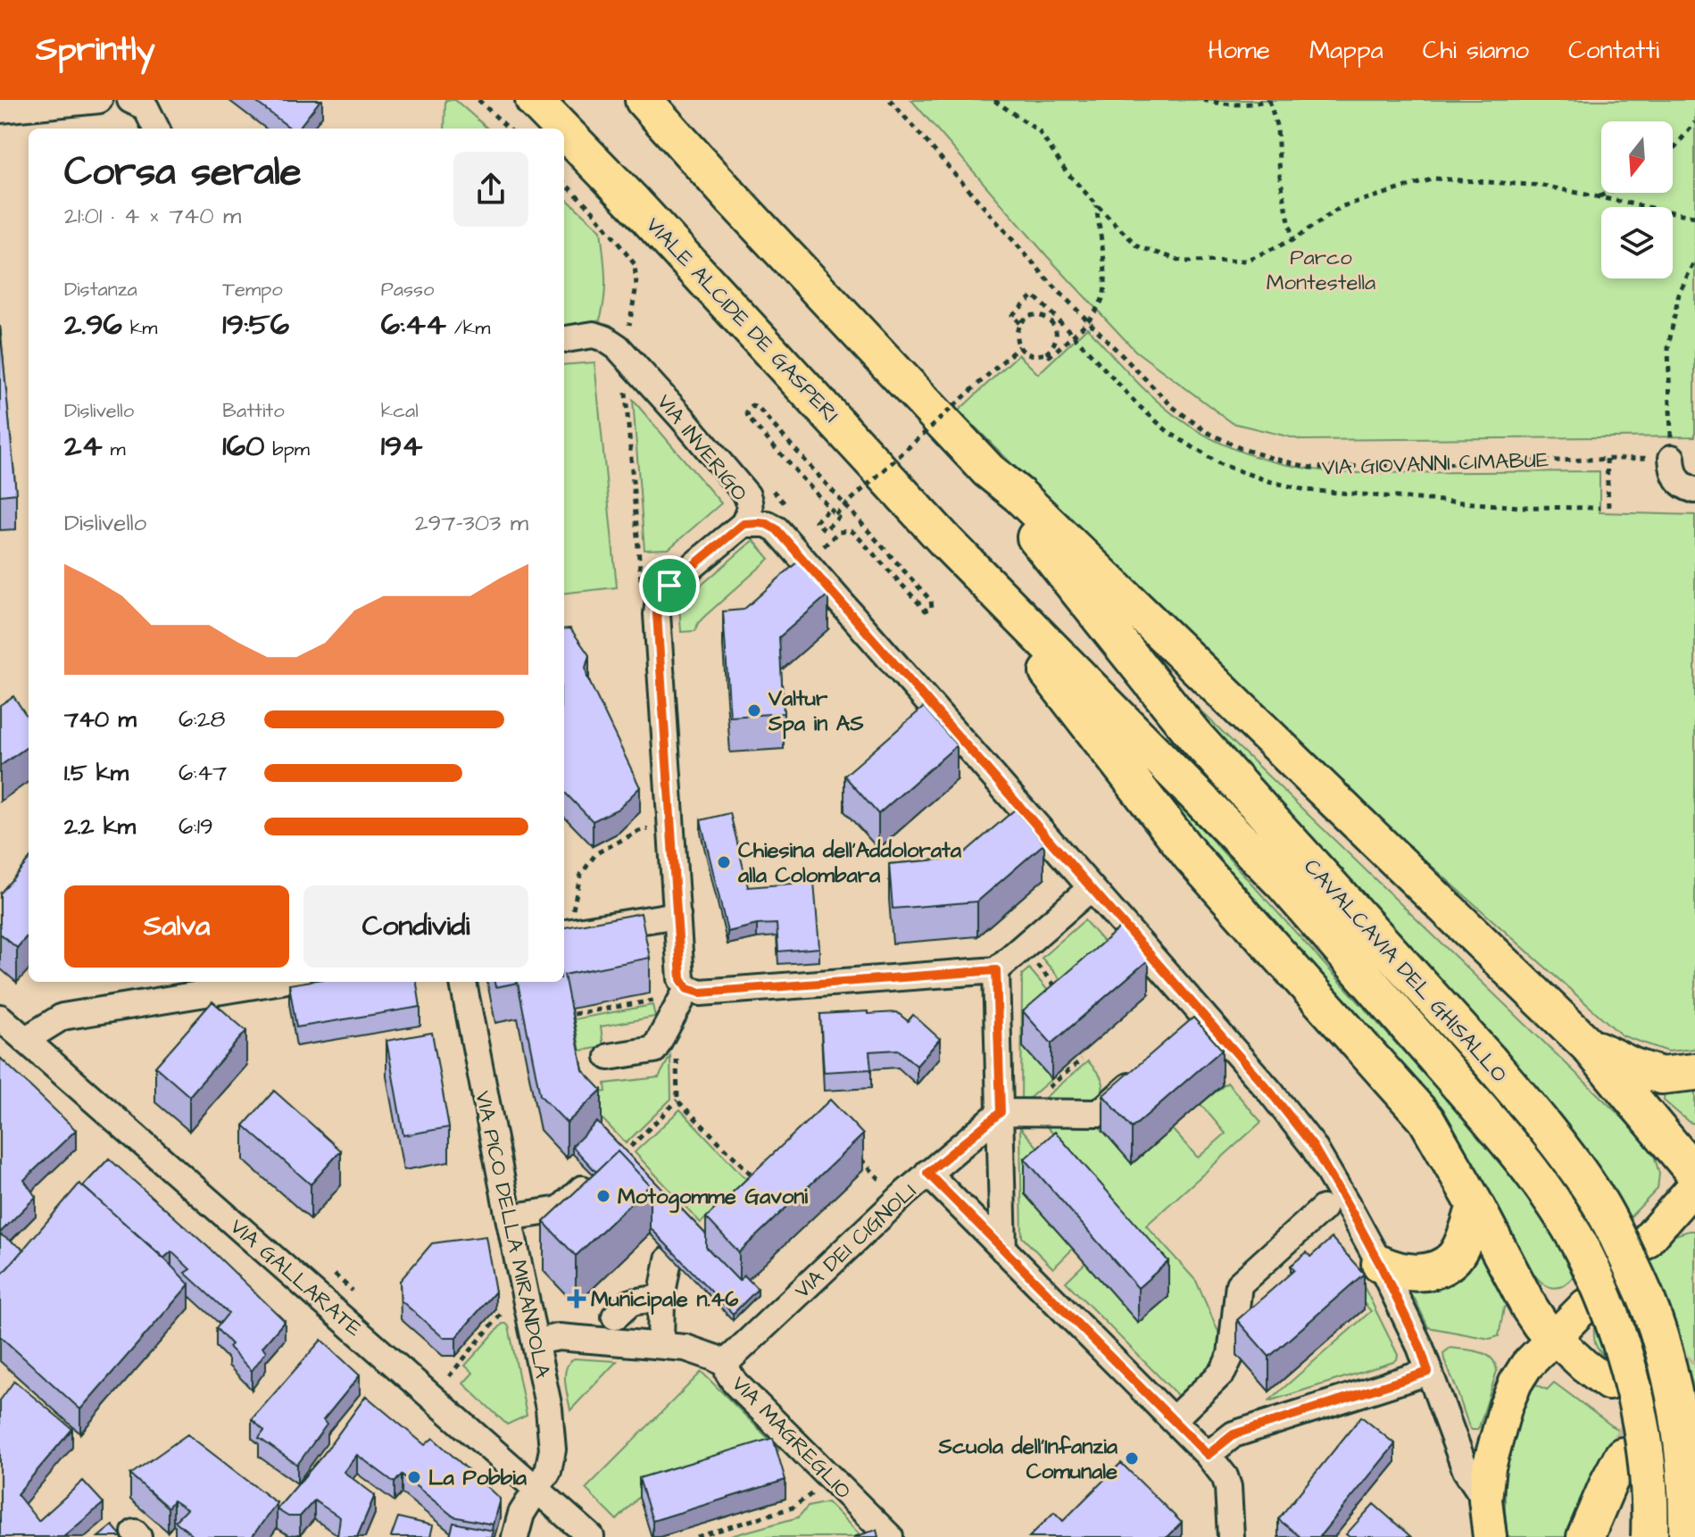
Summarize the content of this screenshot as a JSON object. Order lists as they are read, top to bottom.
{
  "streets": {
    "highway": ["VIALE ALCIDE DE GASPERI", "CAVALCAVIA DEL GHISALLO"],
    "street": [
      "VIA INVERIGO",
      "VIA PICO DELLA MIRANDOLA",
      "VIA DEI CIGNOLI",
      "VIA GALLARATE",
      "VIA MAGREGLIO"
    ],
    "path": ["VIA GIOVANNI CIMABUE"]
  },
  "crossings": [
    ["VIALE ALCIDE DE GASPERI", "CAVALCAVIA DEL GHISALLO"],
    ["VIA PICO DELLA MIRANDOLA", "VIA GALLARATE"],
    ["VIA DEI CIGNOLI", "VIA MAGREGLIO"]
  ],
  "parks": ["Parco Montestella"],
  "places": {
    "other": [
      "Valtur Spa in AS",
      "Chiesina dell’Addolorata alla Colombara",
      "Motogomme Gavoni",
      "Scuola dell'Infanzia Comunale",
      "La Pobbia"
    ],
    "health": ["Municipale n.46"]
  },
  "north": "bottom",
  "page": {
    "header": "Sprintly",
    "nav": [
      "Home",
      "Mappa",
      "Chi siamo",
      "Contatti"
    ],
    "heading": ["Corsa serale", "21:01 · 4 × 740 m"],
    "stats": [
      ["Distanza", "2.96 km"],
      ["Tempo", "19:56"],
      ["Passo", "6:44 /km"],
      ["Dislivello", "24 m"],
      ["Battito", "160 bpm"],
      ["kcal", "194"]
    ],
    "chart": ["Dislivello", "297–303 m"],
    "list": [
      {
        "name": "740 m",
        "note": "6:28"
      },
      {
        "name": "1.5 km",
        "note": "6:47"
      },
      {
        "name": "2.2 km",
        "note": "6:19"
      }
    ],
    "buttons": ["Salva", "Condividi"]
  }
}
